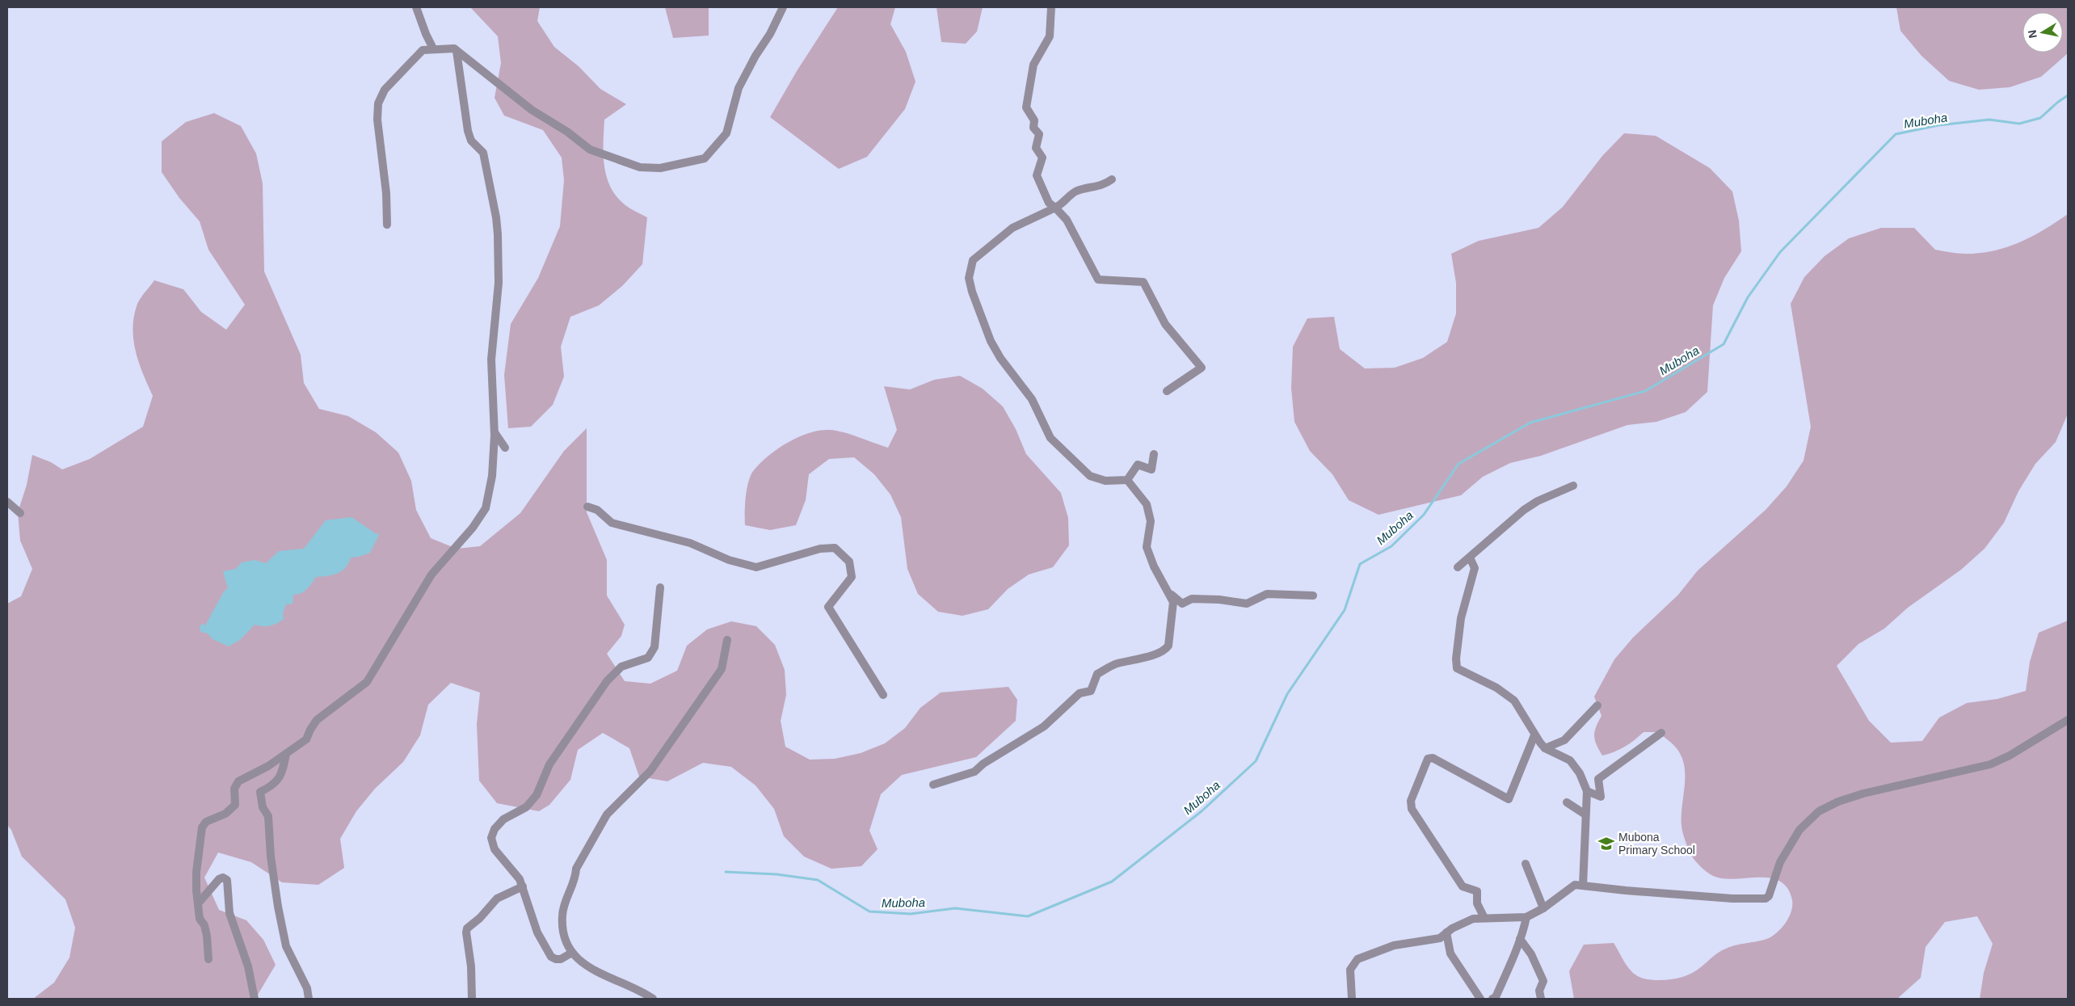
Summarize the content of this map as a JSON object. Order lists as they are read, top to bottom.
{
  "water": ["Muboha"],
  "places": {
    "school or university": ["Mubona Primary School"]
  },
  "north": "left"
}
